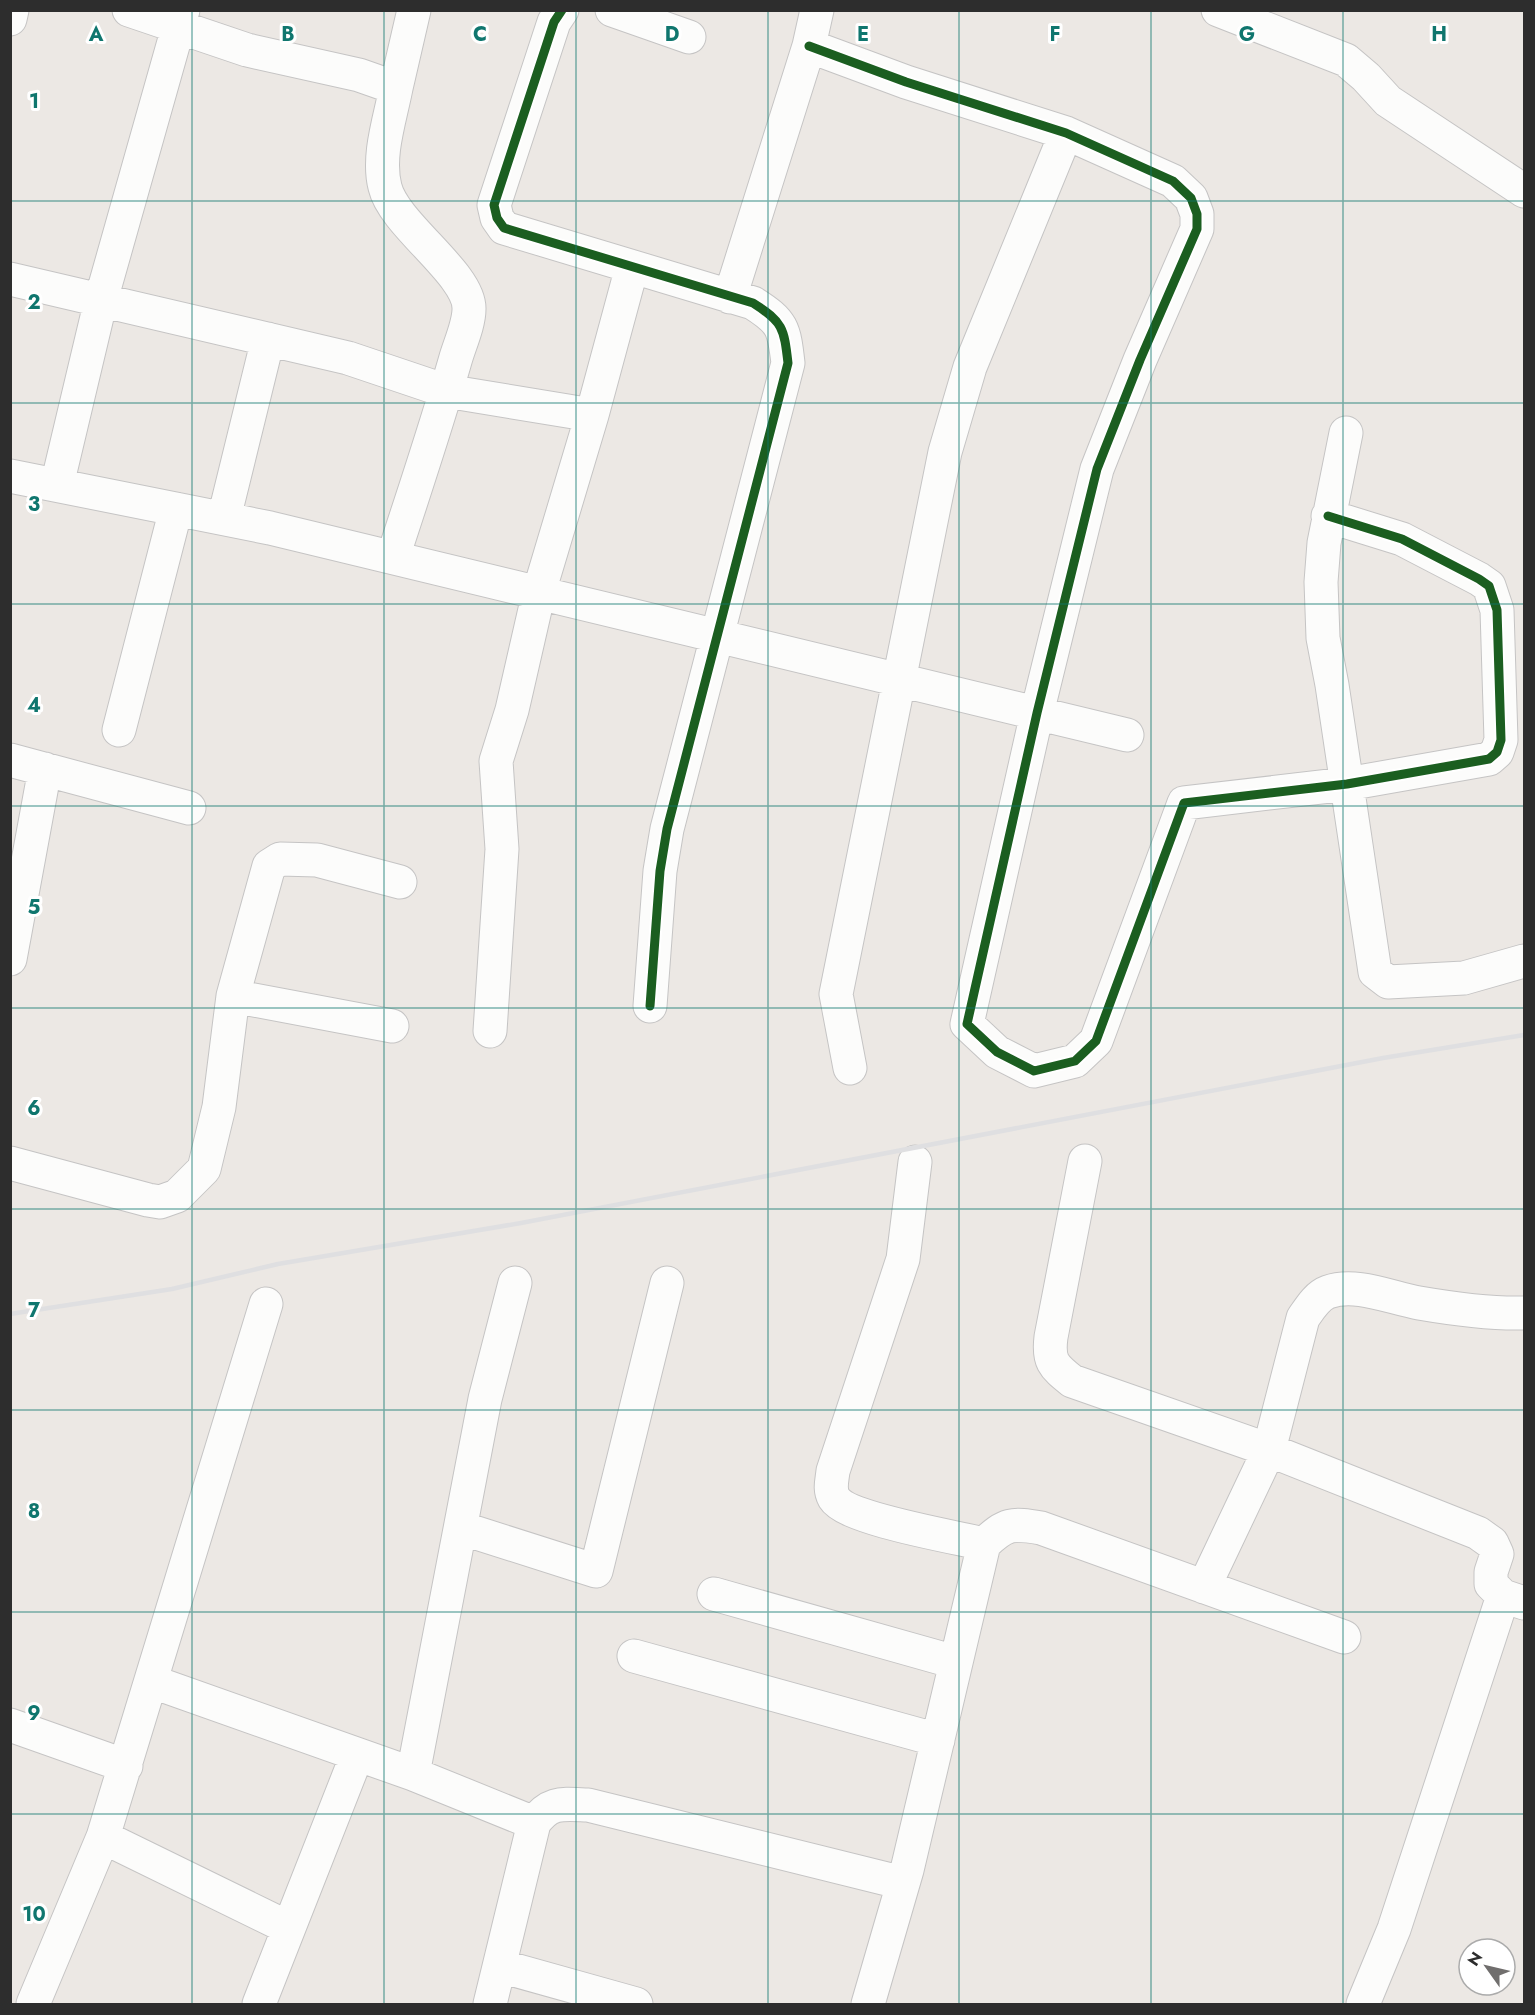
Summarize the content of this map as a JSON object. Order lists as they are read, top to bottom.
{
  "north": "top left",
  "grid": {
    "columns": [
      "A",
      "B",
      "C",
      "D",
      "E",
      "F",
      "G",
      "H"
    ],
    "rows": [
      "1",
      "2",
      "3",
      "4",
      "5",
      "6",
      "7",
      "8",
      "9",
      "10"
    ]
  }
}
